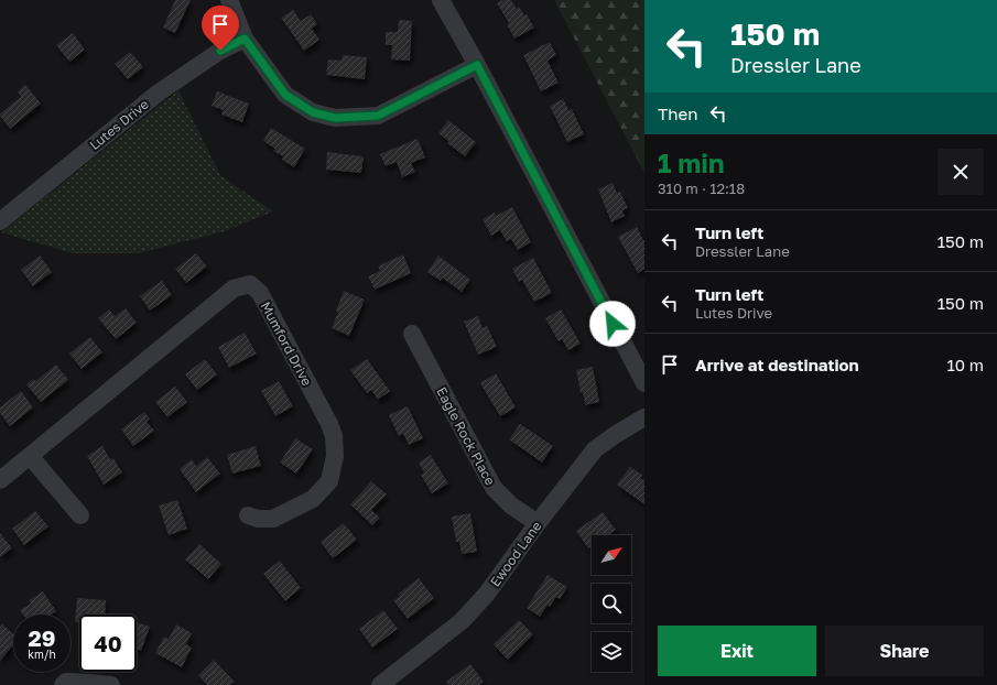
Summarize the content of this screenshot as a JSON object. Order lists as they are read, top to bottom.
{
  "streets": {
    "street": [
      "Lutes Drive",
      "Mumford Drive",
      "Eagle Rock Place",
      "Ewood Lane"
    ]
  },
  "crossings": [
    ["Eagle Rock Place", "Ewood Lane"]
  ],
  "north": "top right",
  "page": {
    "turn": ["150 m", "Dressler Lane"],
    "then": "Then",
    "heading": ["1 min", "310 m · 12:18"],
    "list": [
      {
        "name": "Turn left",
        "note": "Dressler Lane",
        "value": "150 m"
      },
      {
        "name": "Turn left",
        "note": "Lutes Drive",
        "value": "150 m"
      },
      {
        "name": "Arrive at destination",
        "value": "10 m"
      }
    ],
    "speed": "29 km/h",
    "limit": "40",
    "buttons": ["Exit", "Share"]
  }
}
